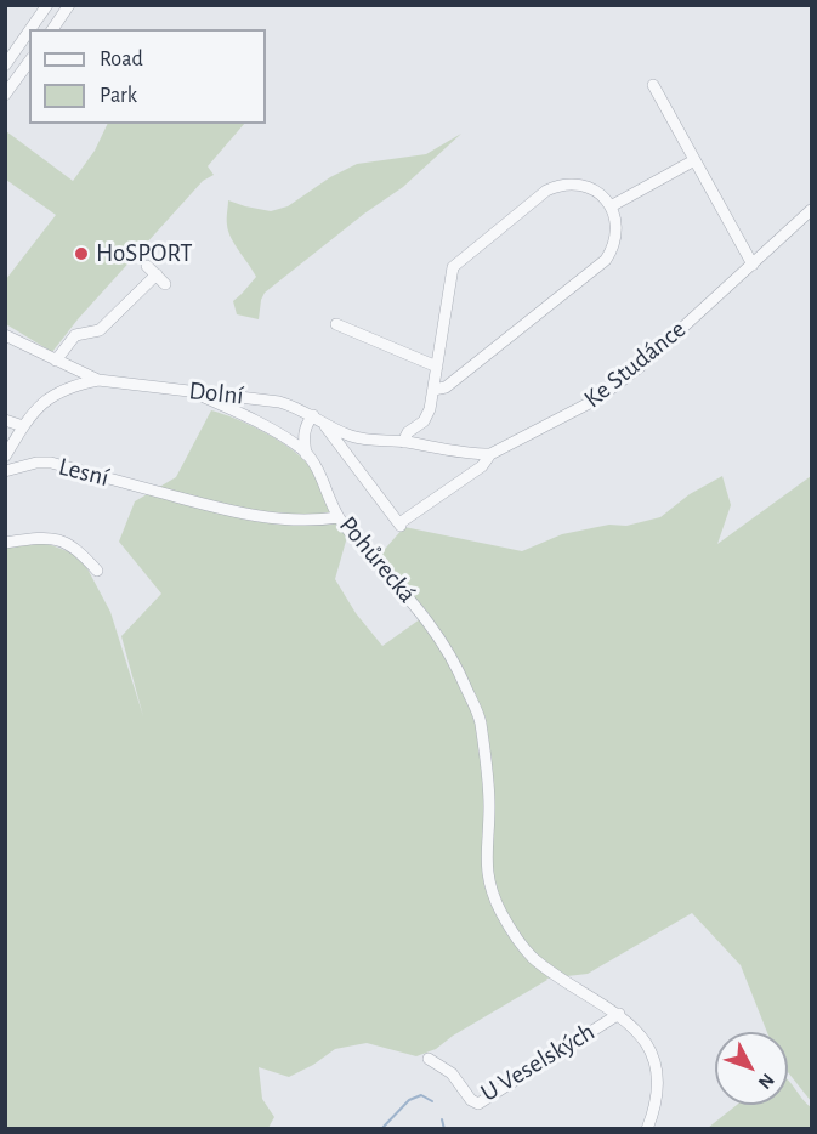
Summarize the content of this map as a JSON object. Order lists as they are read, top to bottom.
{
  "streets": {
    "street": [
      "Ke Studánce",
      "Dolní",
      "Lesní",
      "Pohůrecká",
      "U Veselských"
    ]
  },
  "crossings": [
    ["Ke Studánce", "Dolní"],
    ["Dolní", "Pohůrecká"],
    ["Lesní", "Pohůrecká"],
    ["Pohůrecká", "U Veselských"]
  ],
  "places": ["HoSPORT"],
  "legend": ["Road", "Park"],
  "north": "bottom right"
}
